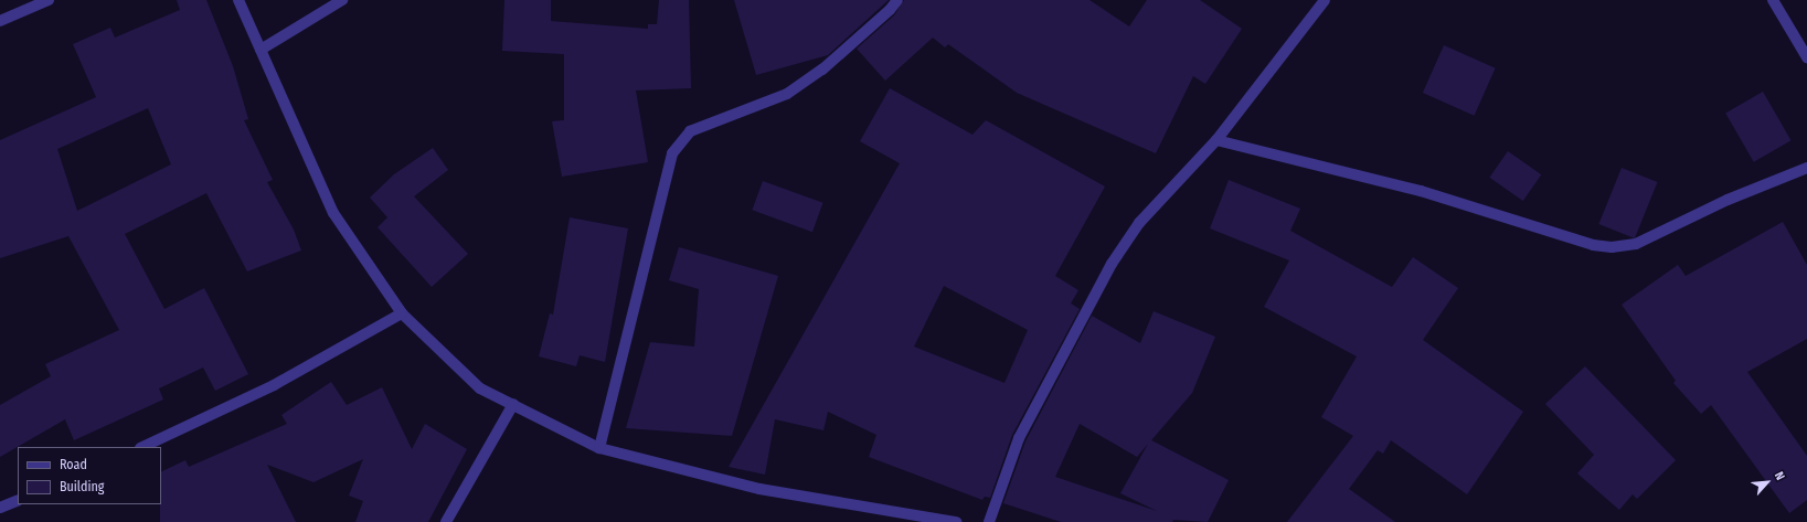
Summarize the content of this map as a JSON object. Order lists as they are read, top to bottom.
{
  "legend": ["Road", "Building"],
  "north": "top right"
}
